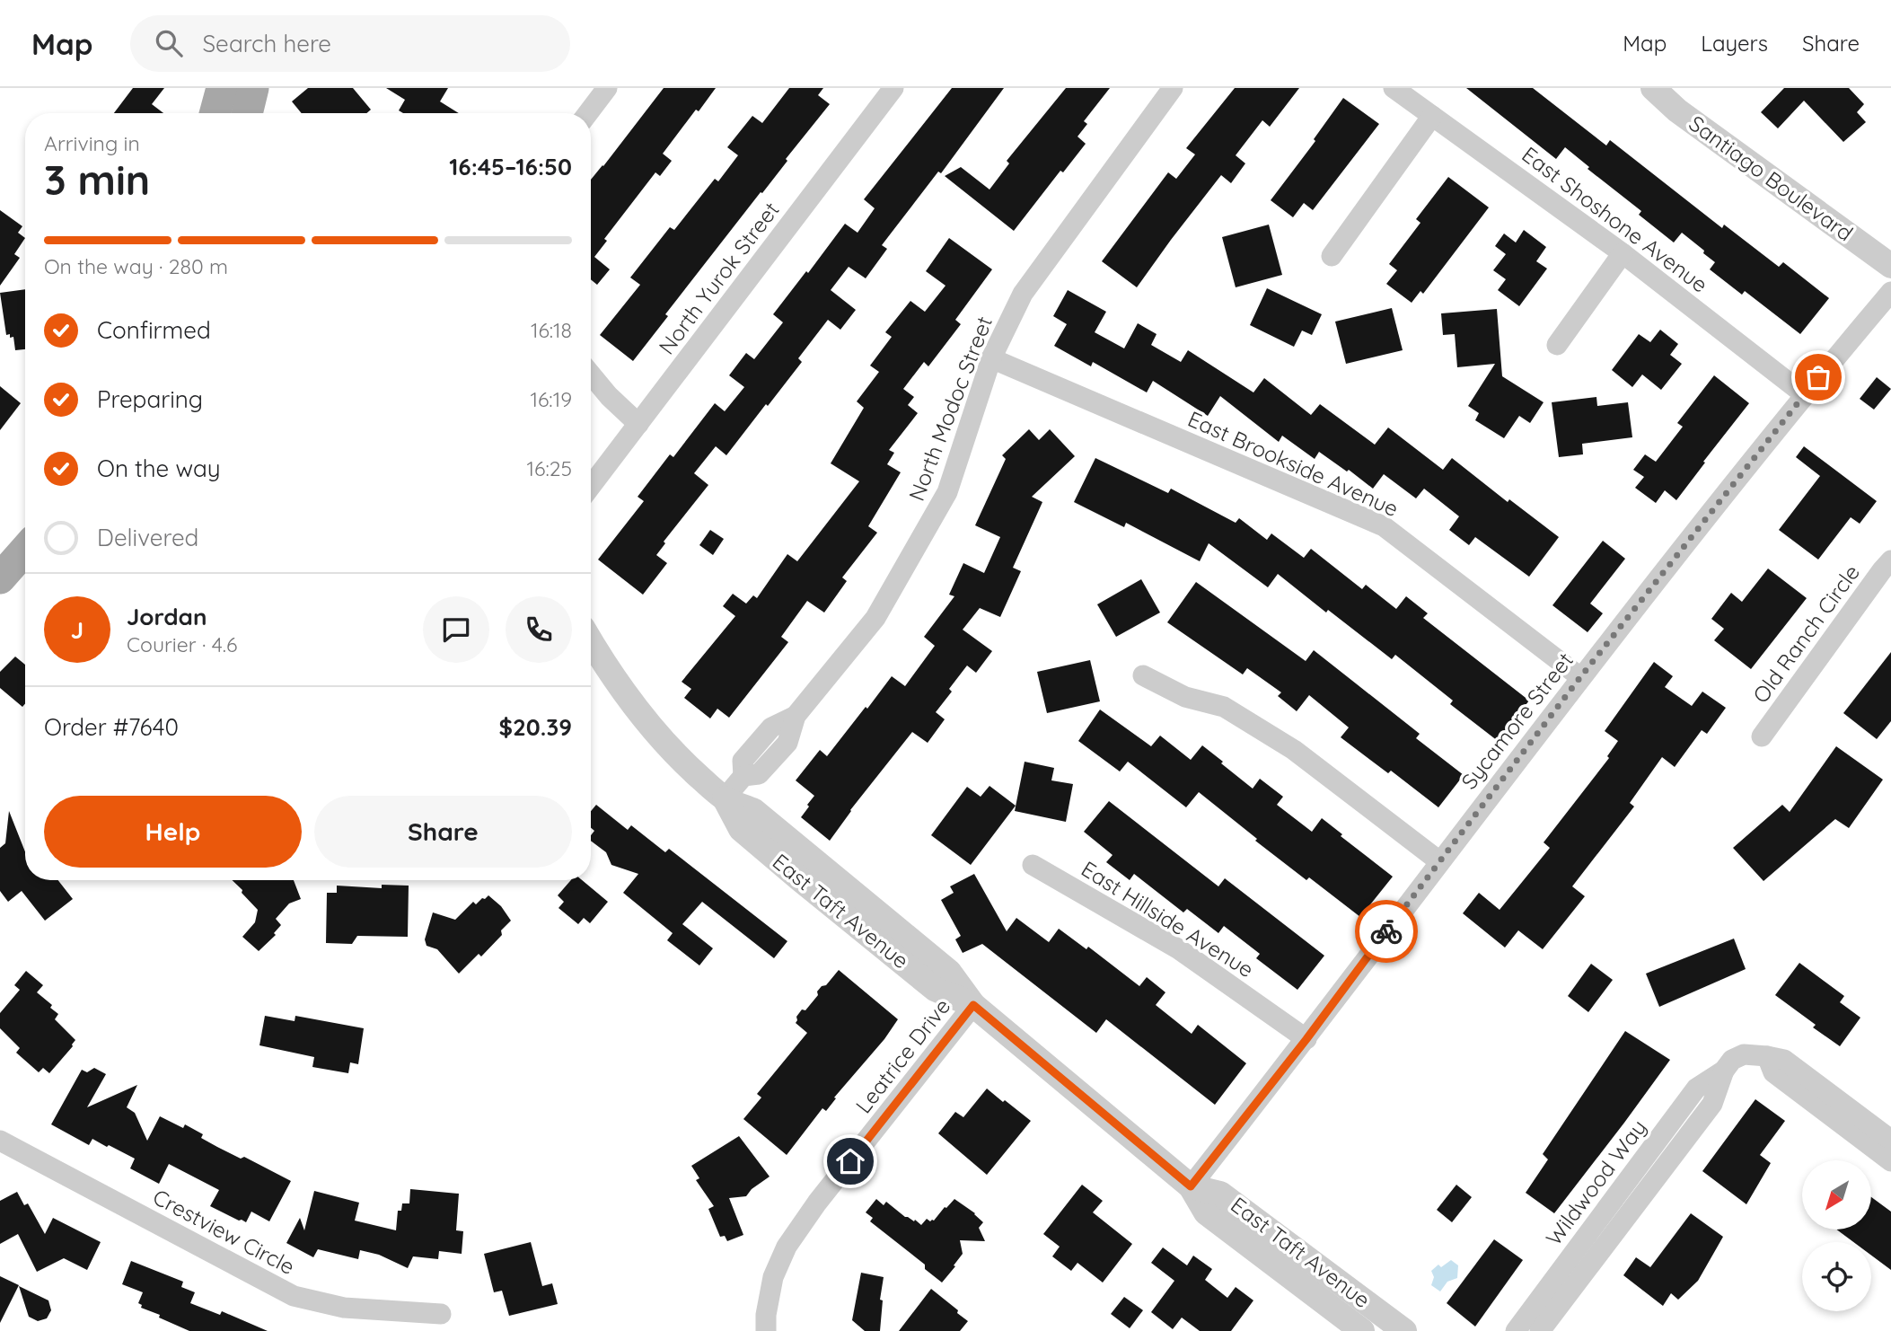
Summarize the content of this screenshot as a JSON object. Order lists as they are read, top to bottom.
{
  "streets": {
    "street": [
      "Santiago Boulevard",
      "East Shoshone Avenue",
      "North Yurok Street",
      "North Modoc Street",
      "East Brookside Avenue",
      "Old Ranch Circle",
      "Sycamore Street",
      "East Taft Avenue",
      "East Hillside Avenue",
      "Leatrice Drive",
      "Wildwood Way",
      "Crestview Circle"
    ]
  },
  "crossings": [
    ["East Shoshone Avenue", "Sycamore Street"],
    ["North Modoc Street", "East Brookside Avenue"],
    ["North Modoc Street", "East Taft Avenue"],
    ["East Brookside Avenue", "Sycamore Street"],
    ["Sycamore Street", "East Taft Avenue"],
    ["Sycamore Street", "East Hillside Avenue"],
    ["East Taft Avenue", "Leatrice Drive"]
  ],
  "north": "bottom left",
  "page": {
    "header": "Map",
    "search": "Search here",
    "nav": ["Map", "Layers", "Share"],
    "heading": ["3 min", "Arriving in", "16:45–16:50"],
    "panel": [
      "Jordan",
      "Courier · 4.6",
      "Order #7640",
      "$20.39"
    ],
    "bar": "On the way · 280 m",
    "list": [
      ["Confirmed", "16:18"],
      ["Preparing", "16:19"],
      ["On the way", "16:25"],
      "Delivered"
    ],
    "round": "J",
    "buttons": ["Help", "Share"]
  }
}
